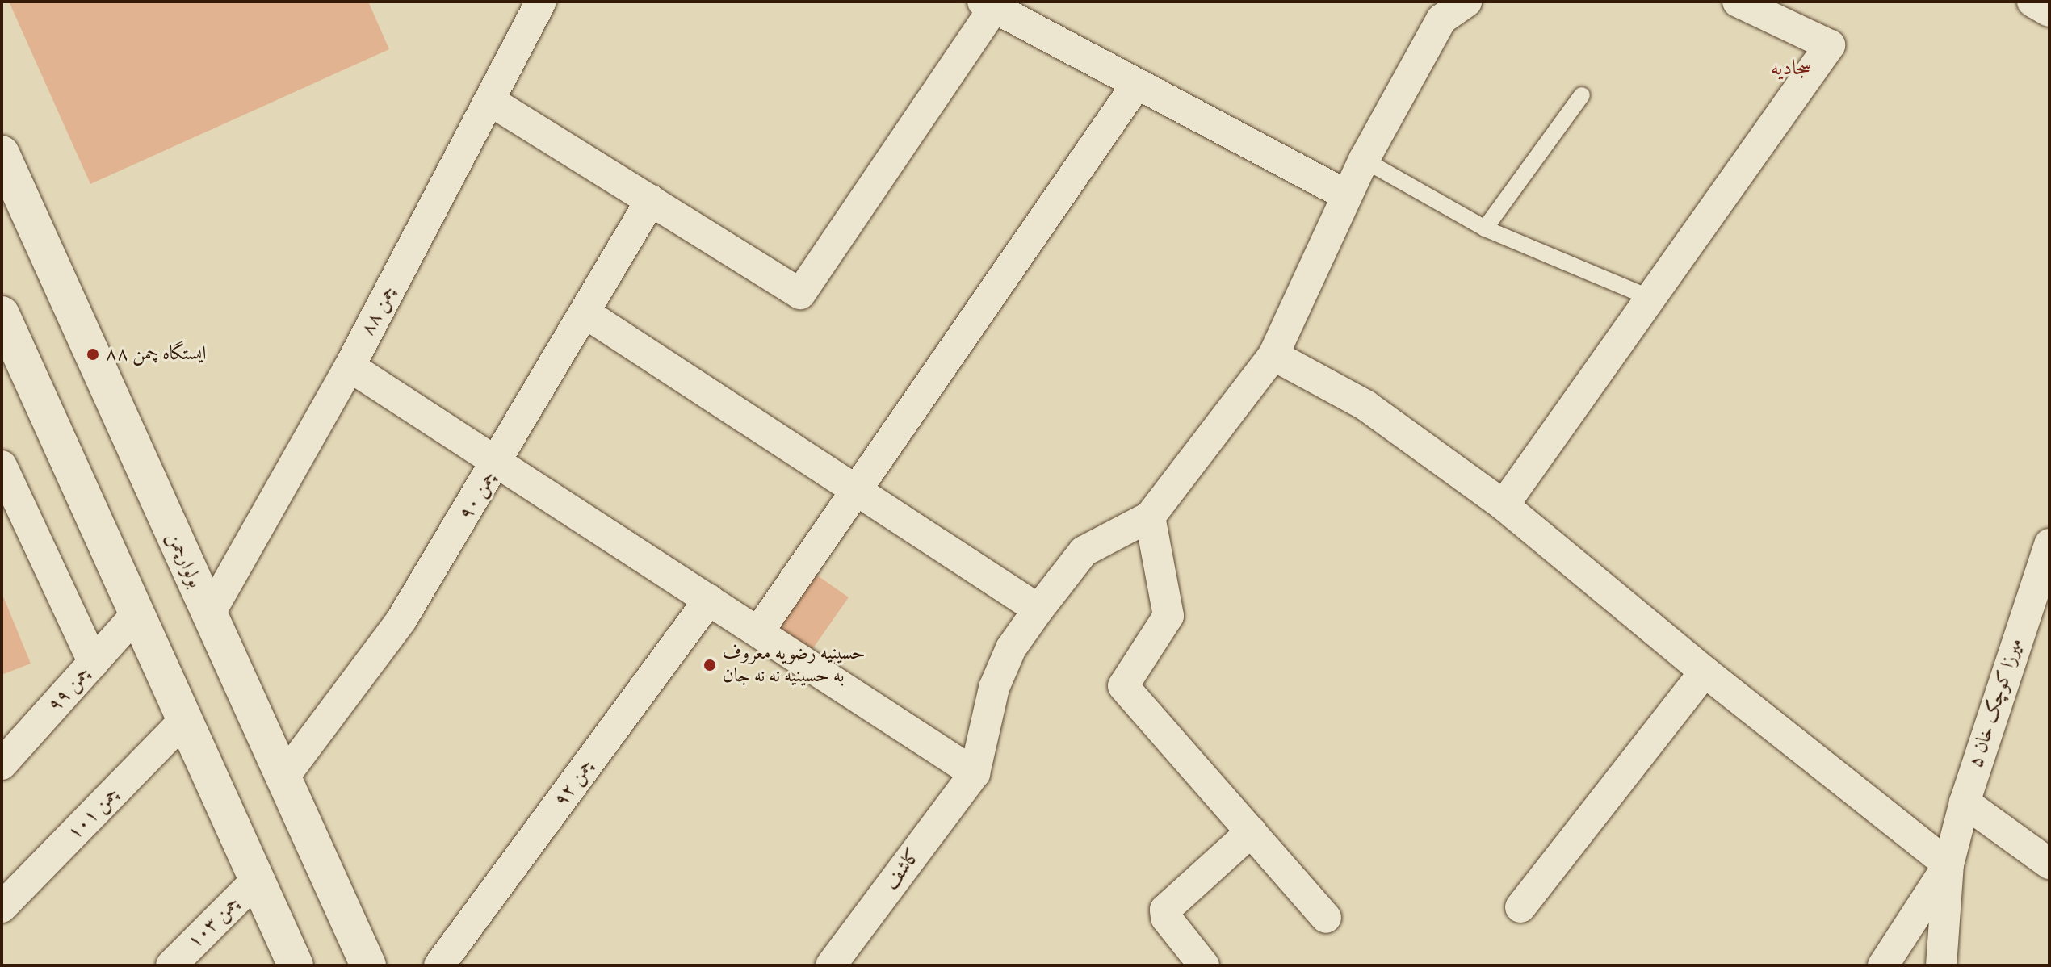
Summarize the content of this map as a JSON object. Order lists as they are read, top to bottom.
{
  "streets": {
    "main road": ["بولوارچمن"],
    "street": [
      "چمن ۸۸",
      "چمن ۹۰",
      "چمن ۹۹",
      "میرزا کوچک خان ۵",
      "چمن ۹۲",
      "چمن ۱۰۱",
      "کاشف",
      "چمن ۱۰۳"
    ]
  },
  "crossings": [
    ["چمن ۸۸", "بولوارچمن"],
    ["چمن ۹۰", "بولوارچمن"]
  ],
  "districts": ["سجادیه"],
  "places": ["ایستگاه چمن ۸۸", "حسینیه رضویه معروف به حسینیه نه نه جان"]
}
